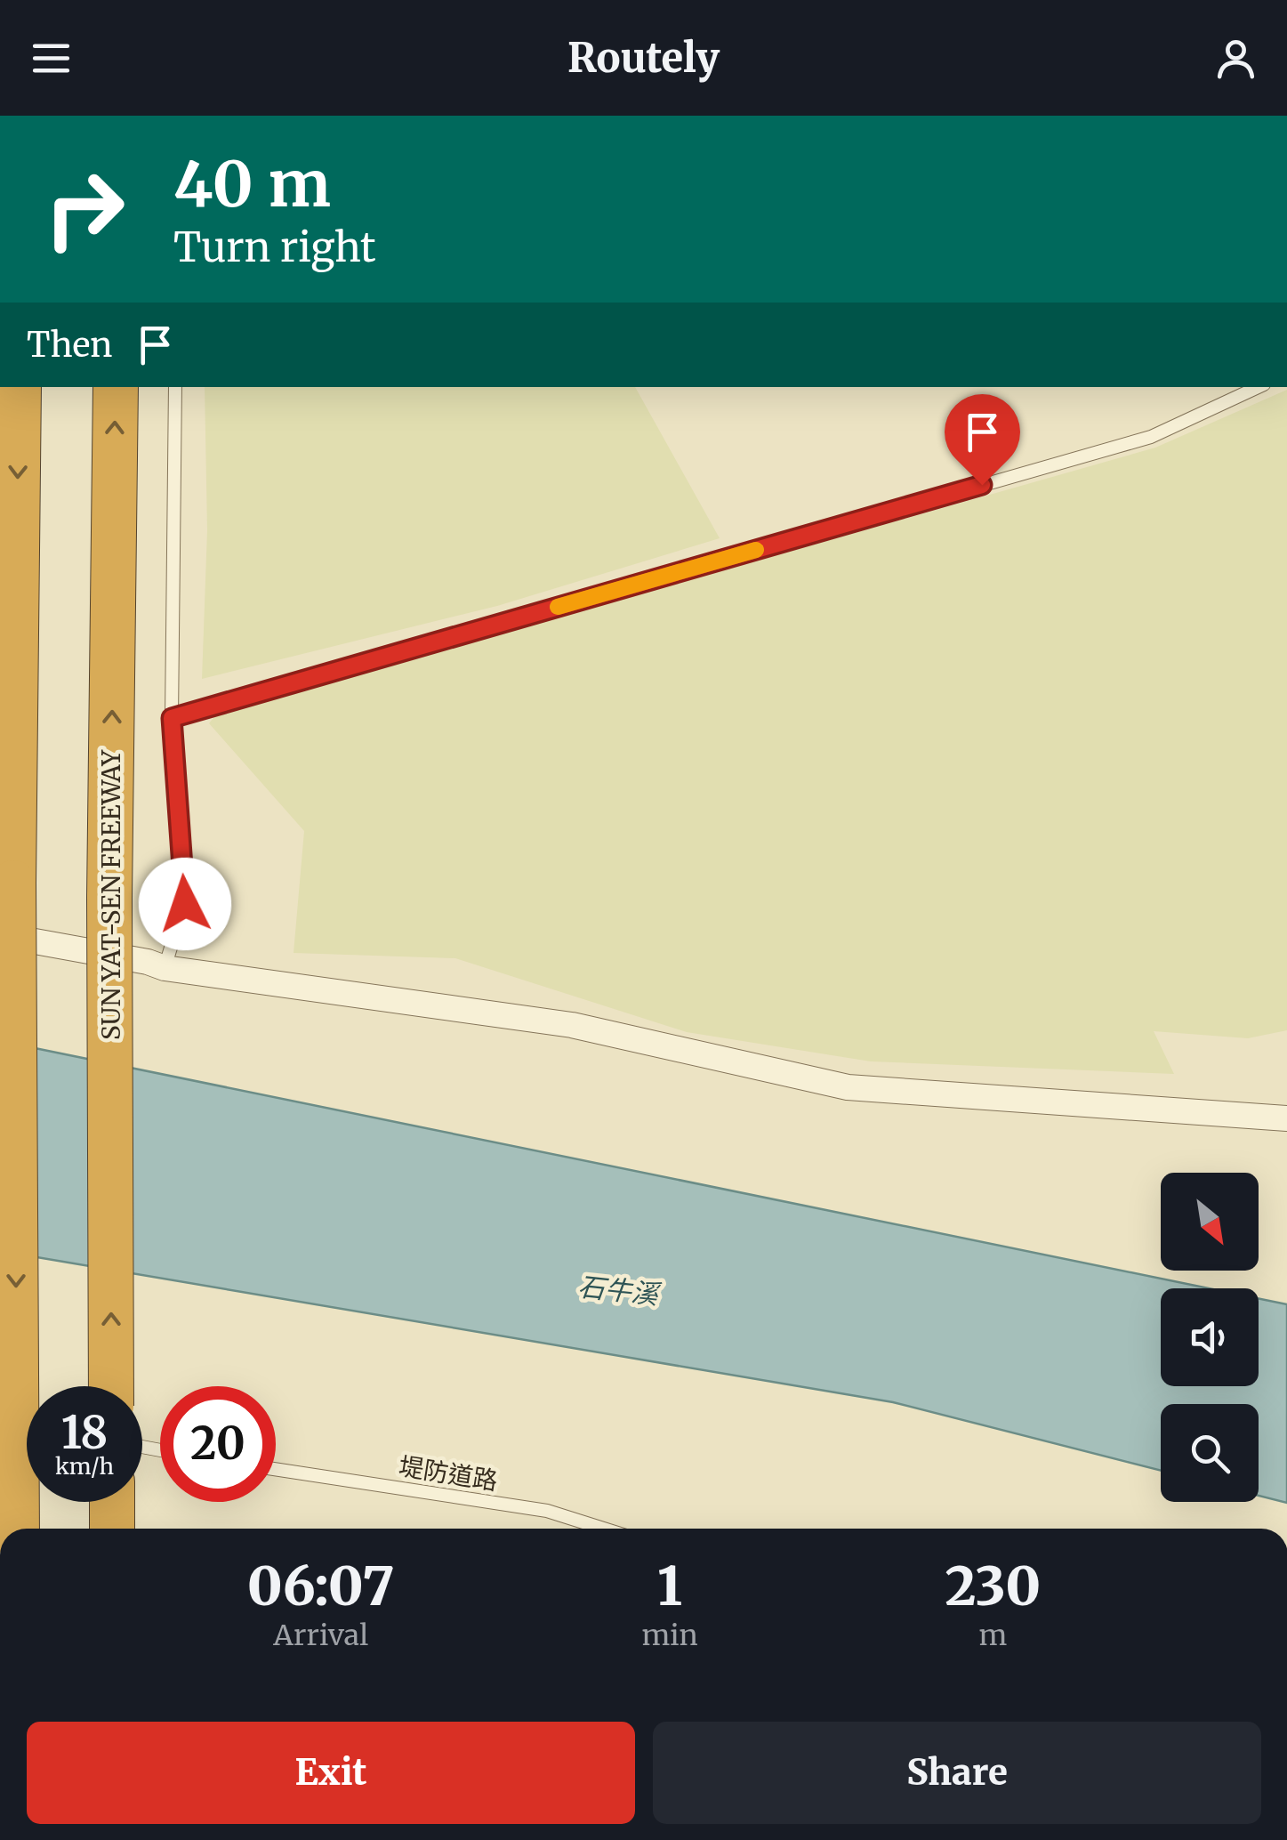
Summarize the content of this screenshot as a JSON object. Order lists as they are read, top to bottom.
{
  "streets": {
    "highway": ["SUN YAT-SEN FREEWAY"],
    "lane": ["堤防道路"]
  },
  "water": ["石牛溪"],
  "north": "bottom right",
  "page": {
    "header": "Routely",
    "turn": ["40 m", "Turn right"],
    "then": "Then",
    "speed": "18 km/h",
    "limit": "20",
    "eta": [
      "06:07",
      "Arrival",
      "1",
      "min",
      "230",
      "m"
    ],
    "buttons": ["Exit", "Share"]
  }
}
